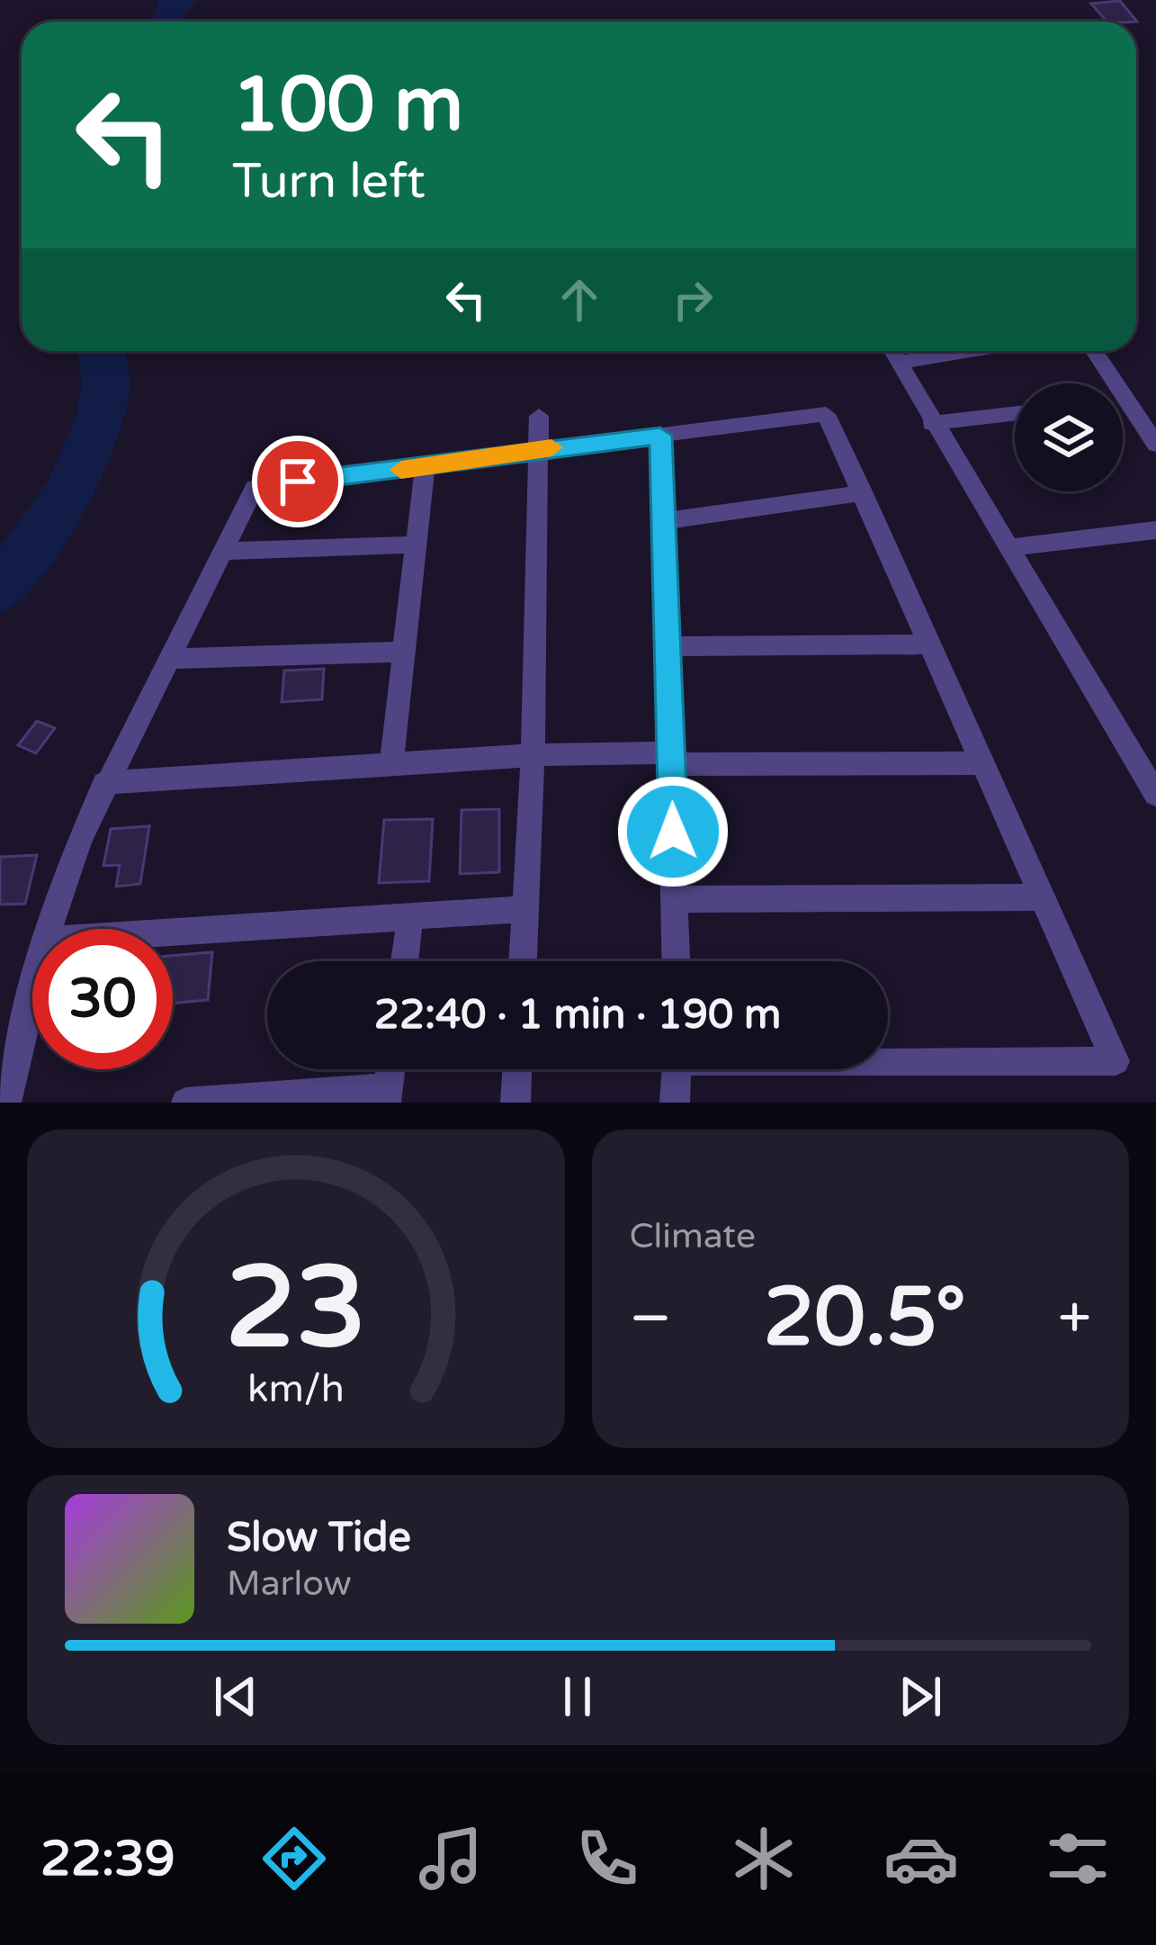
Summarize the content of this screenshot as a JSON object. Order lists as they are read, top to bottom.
{
  "page": {
    "turn": ["100 m", "Turn left"],
    "limit": "30",
    "trip": "22:40 · 1 min · 190 m",
    "tile": "Climate",
    "heat": ["−", "20.5°", "+"],
    "song": ["Slow Tide", "Marlow"],
    "tabs": "22:39",
    "gauge": ["23", "km/h"]
  }
}
